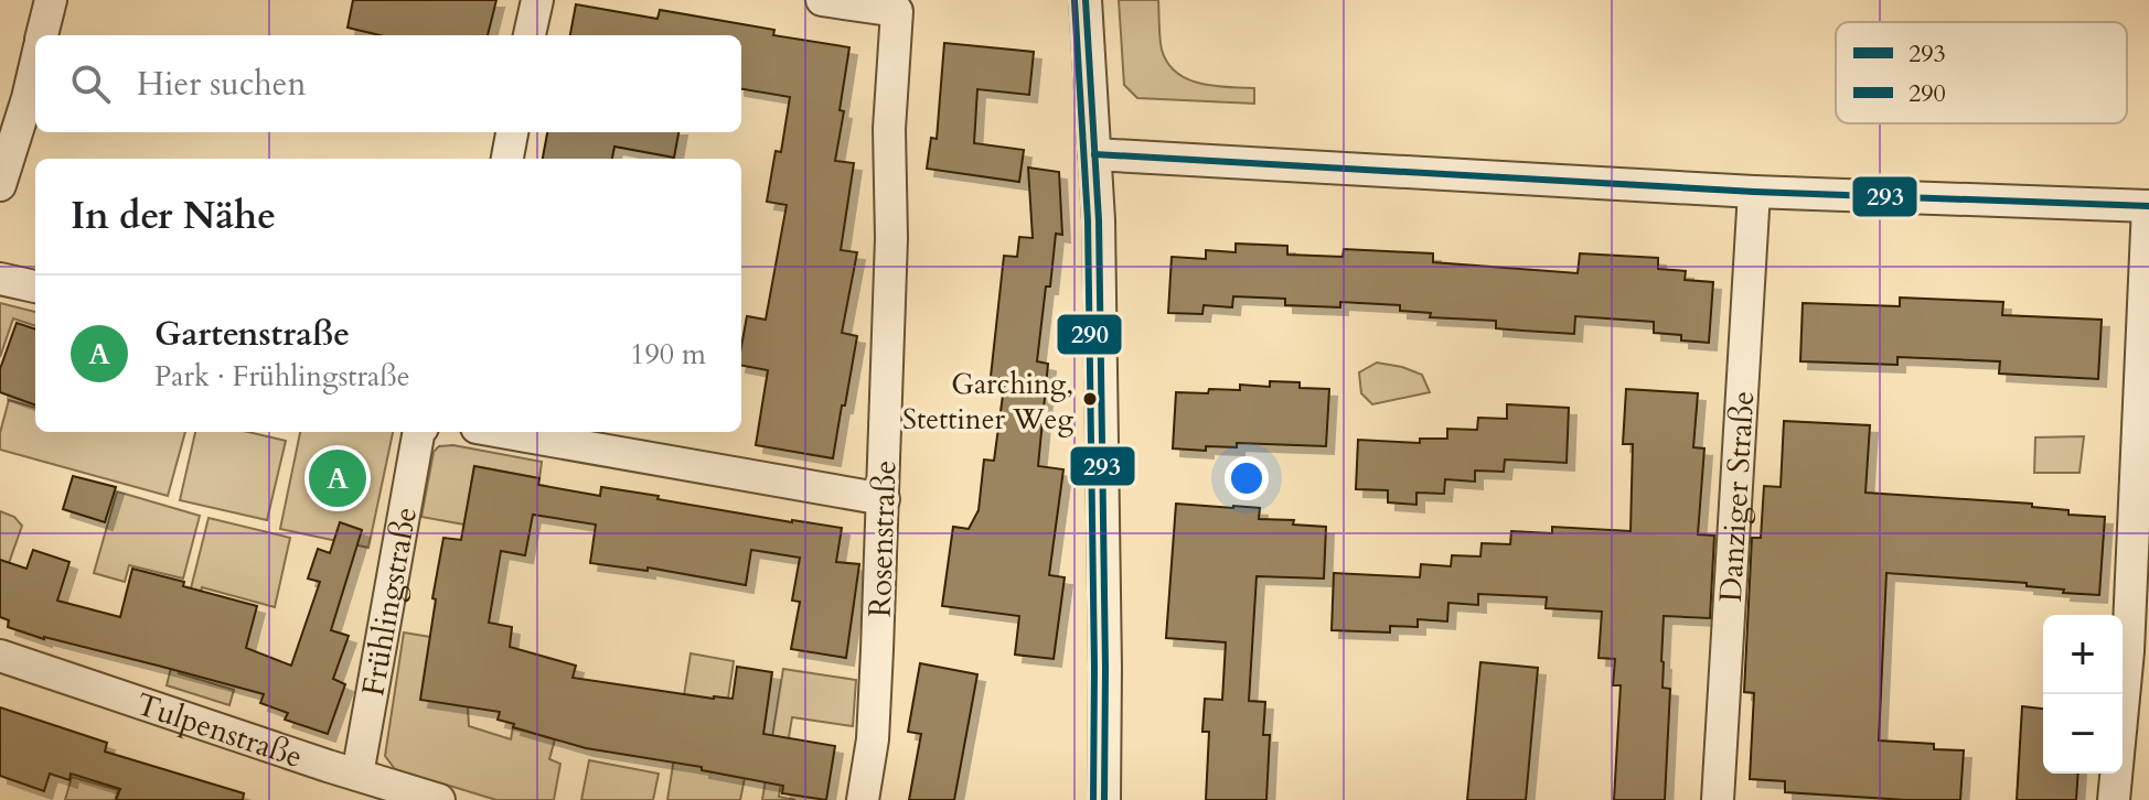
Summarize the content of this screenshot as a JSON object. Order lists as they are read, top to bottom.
{
  "streets": {
    "street": [
      "Danziger Straße",
      "Rosenstraße",
      "Frühlingstraße",
      "Tulpenstraße"
    ]
  },
  "crossings": [
    ["Frühlingstraße", "Tulpenstraße"]
  ],
  "places": ["Garching, Stettiner Weg"],
  "lines": ["transit line 293", "transit line 290"],
  "legend": ["293", "290"],
  "page": {
    "search": "Hier suchen",
    "heading": "In der Nähe",
    "list": [
      {
        "mark": "A",
        "name": "Gartenstraße",
        "note": "Park · Frühlingstraße",
        "value": "190 m"
      }
    ],
    "pins": "A",
    "map_buttons": ["+", "−"]
  }
}
